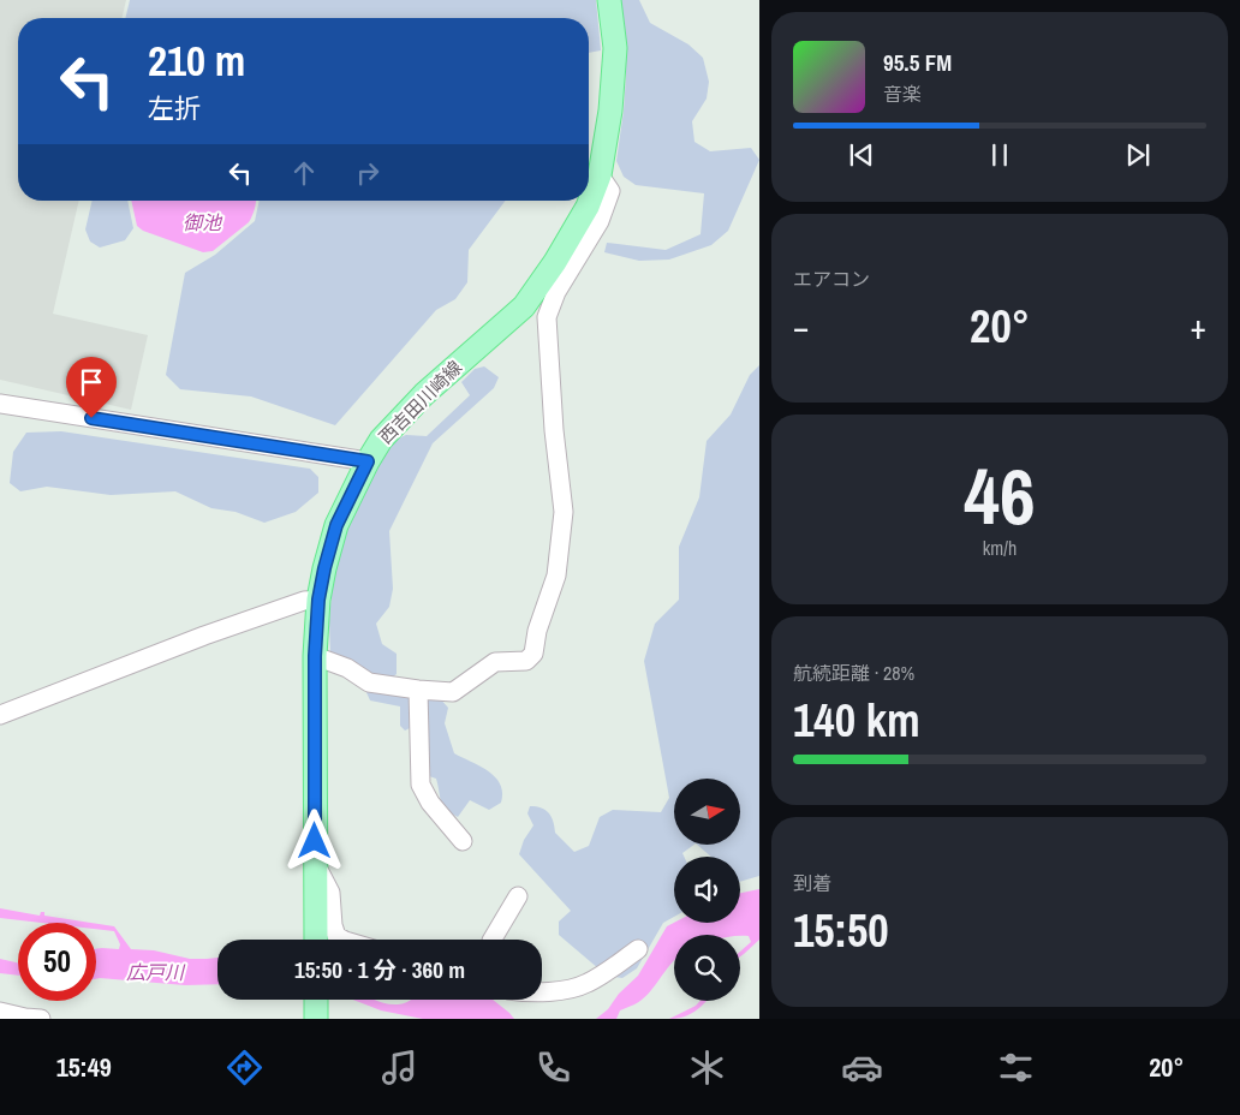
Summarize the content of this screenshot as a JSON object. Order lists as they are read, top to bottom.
{
  "streets": {
    "main road": ["西吉田川崎線"]
  },
  "water": ["御池", "広戸川"],
  "north": "right",
  "page": {
    "turn": ["210 m", "左折"],
    "song": ["95.5 FM", "音楽"],
    "tile": [
      "エアコン",
      ["46", "km/h"],
      ["航続距離 · 28%", "140 km"],
      ["到着", "15:50"]
    ],
    "heat": ["−", "20°", "+"],
    "limit": "50",
    "trip": "15:50 · 1 分 · 360 m",
    "tabs": ["15:49", "20°"]
  }
}
